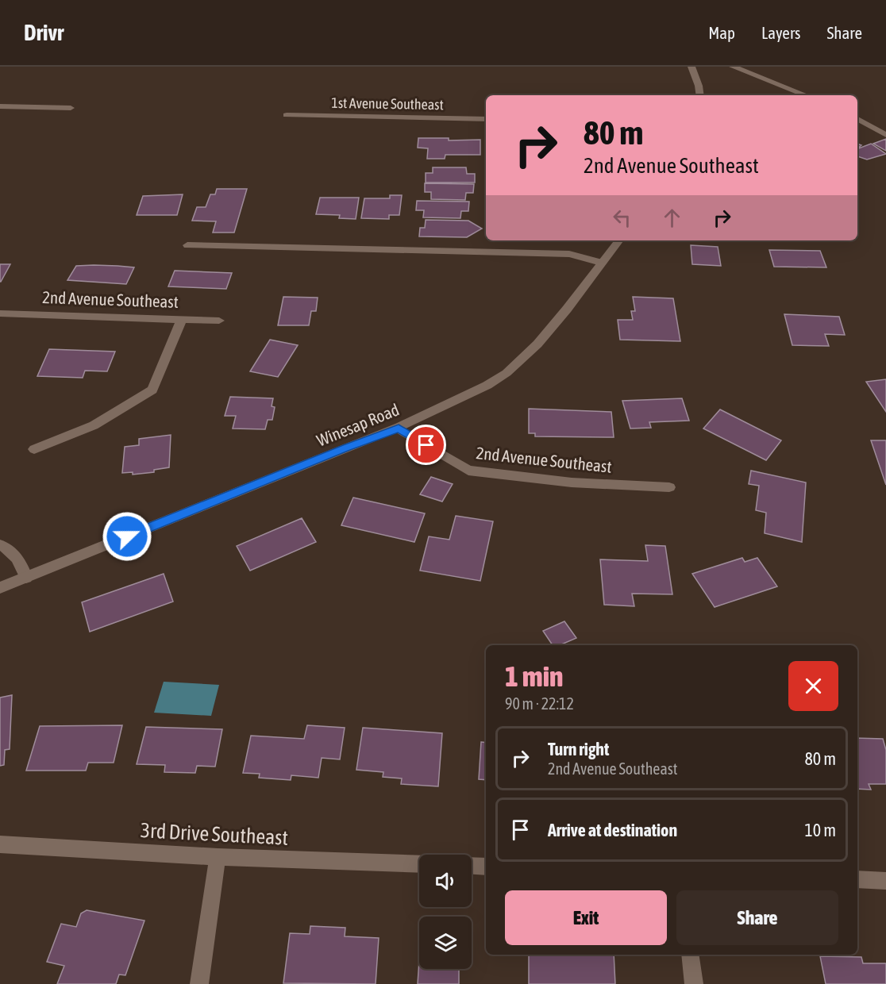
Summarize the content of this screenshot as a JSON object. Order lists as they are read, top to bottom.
{
  "streets": {
    "street": [
      "1st Avenue Southeast",
      "2nd Avenue Southeast",
      "Winesap Road",
      "3rd Drive Southeast"
    ]
  },
  "crossings": [
    ["2nd Avenue Southeast", "Winesap Road"]
  ],
  "page": {
    "header": "Drivr",
    "nav": ["Map", "Layers", "Share"],
    "turn": ["80 m", "2nd Avenue Southeast"],
    "heading": ["1 min", "90 m · 22:12"],
    "list": [
      {
        "name": "Turn right",
        "note": "2nd Avenue Southeast",
        "value": "80 m"
      },
      {
        "name": "Arrive at destination",
        "value": "10 m"
      }
    ],
    "buttons": ["Exit", "Share"]
  }
}
